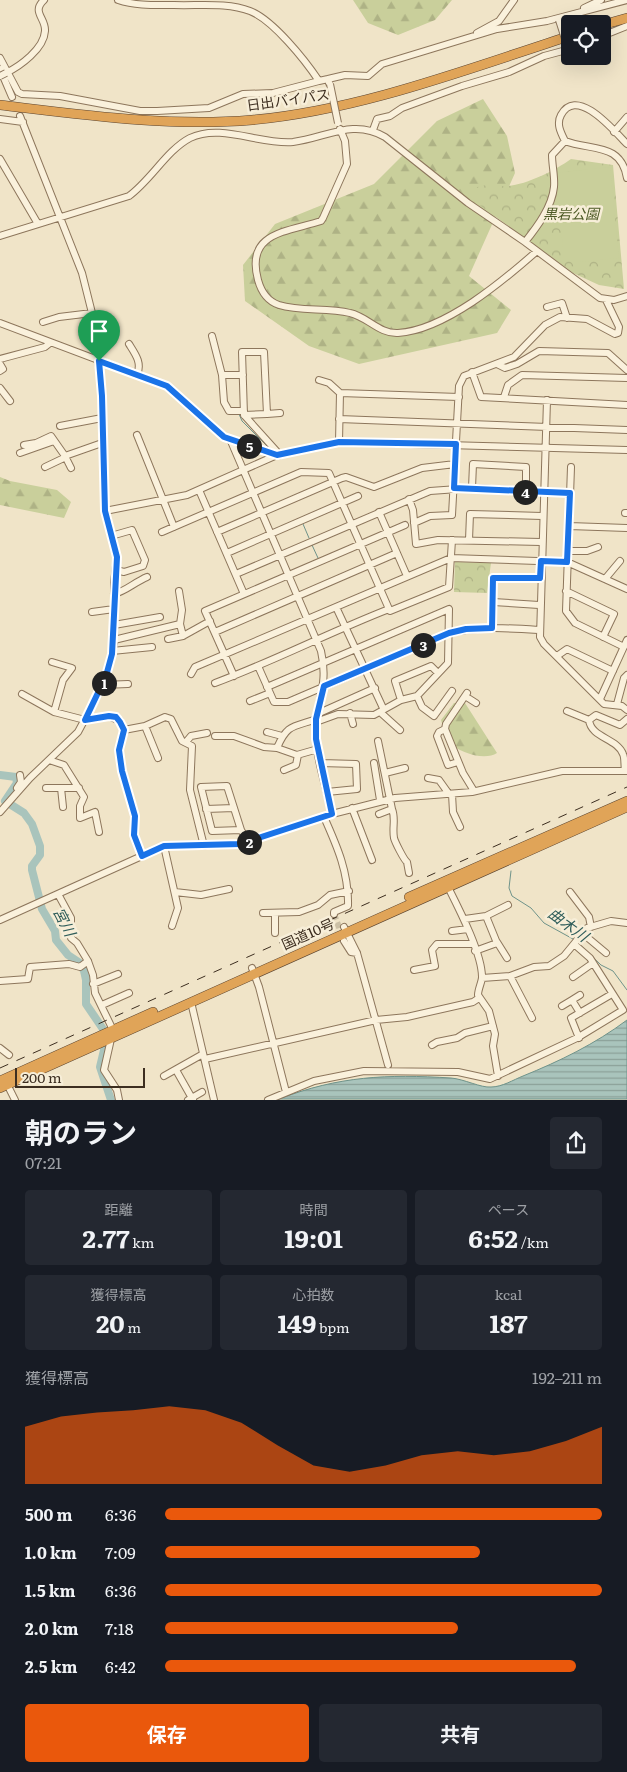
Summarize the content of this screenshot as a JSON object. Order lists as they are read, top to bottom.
{
  "streets": {
    "highway": ["日出バイパス", "国道10号"]
  },
  "water": ["宮川", "曲木川"],
  "parks": ["黒岩公園"],
  "scale_bar": "200 m",
  "page": {
    "pins": [
      "5",
      "4",
      "3",
      "1",
      "2"
    ],
    "scale": "200 m",
    "heading": ["朝のラン", "07:21"],
    "stats": [
      ["距離", "2.77 km"],
      ["時間", "19:01"],
      ["ペース", "6:52 /km"],
      ["獲得標高", "20 m"],
      ["心拍数", "149 bpm"],
      ["kcal", "187"]
    ],
    "chart": ["獲得標高", "192–211 m"],
    "list": [
      {
        "name": "500 m",
        "note": "6:36"
      },
      {
        "name": "1.0 km",
        "note": "7:09"
      },
      {
        "name": "1.5 km",
        "note": "6:36"
      },
      {
        "name": "2.0 km",
        "note": "7:18"
      },
      {
        "name": "2.5 km",
        "note": "6:42"
      }
    ],
    "buttons": ["保存", "共有"]
  }
}
